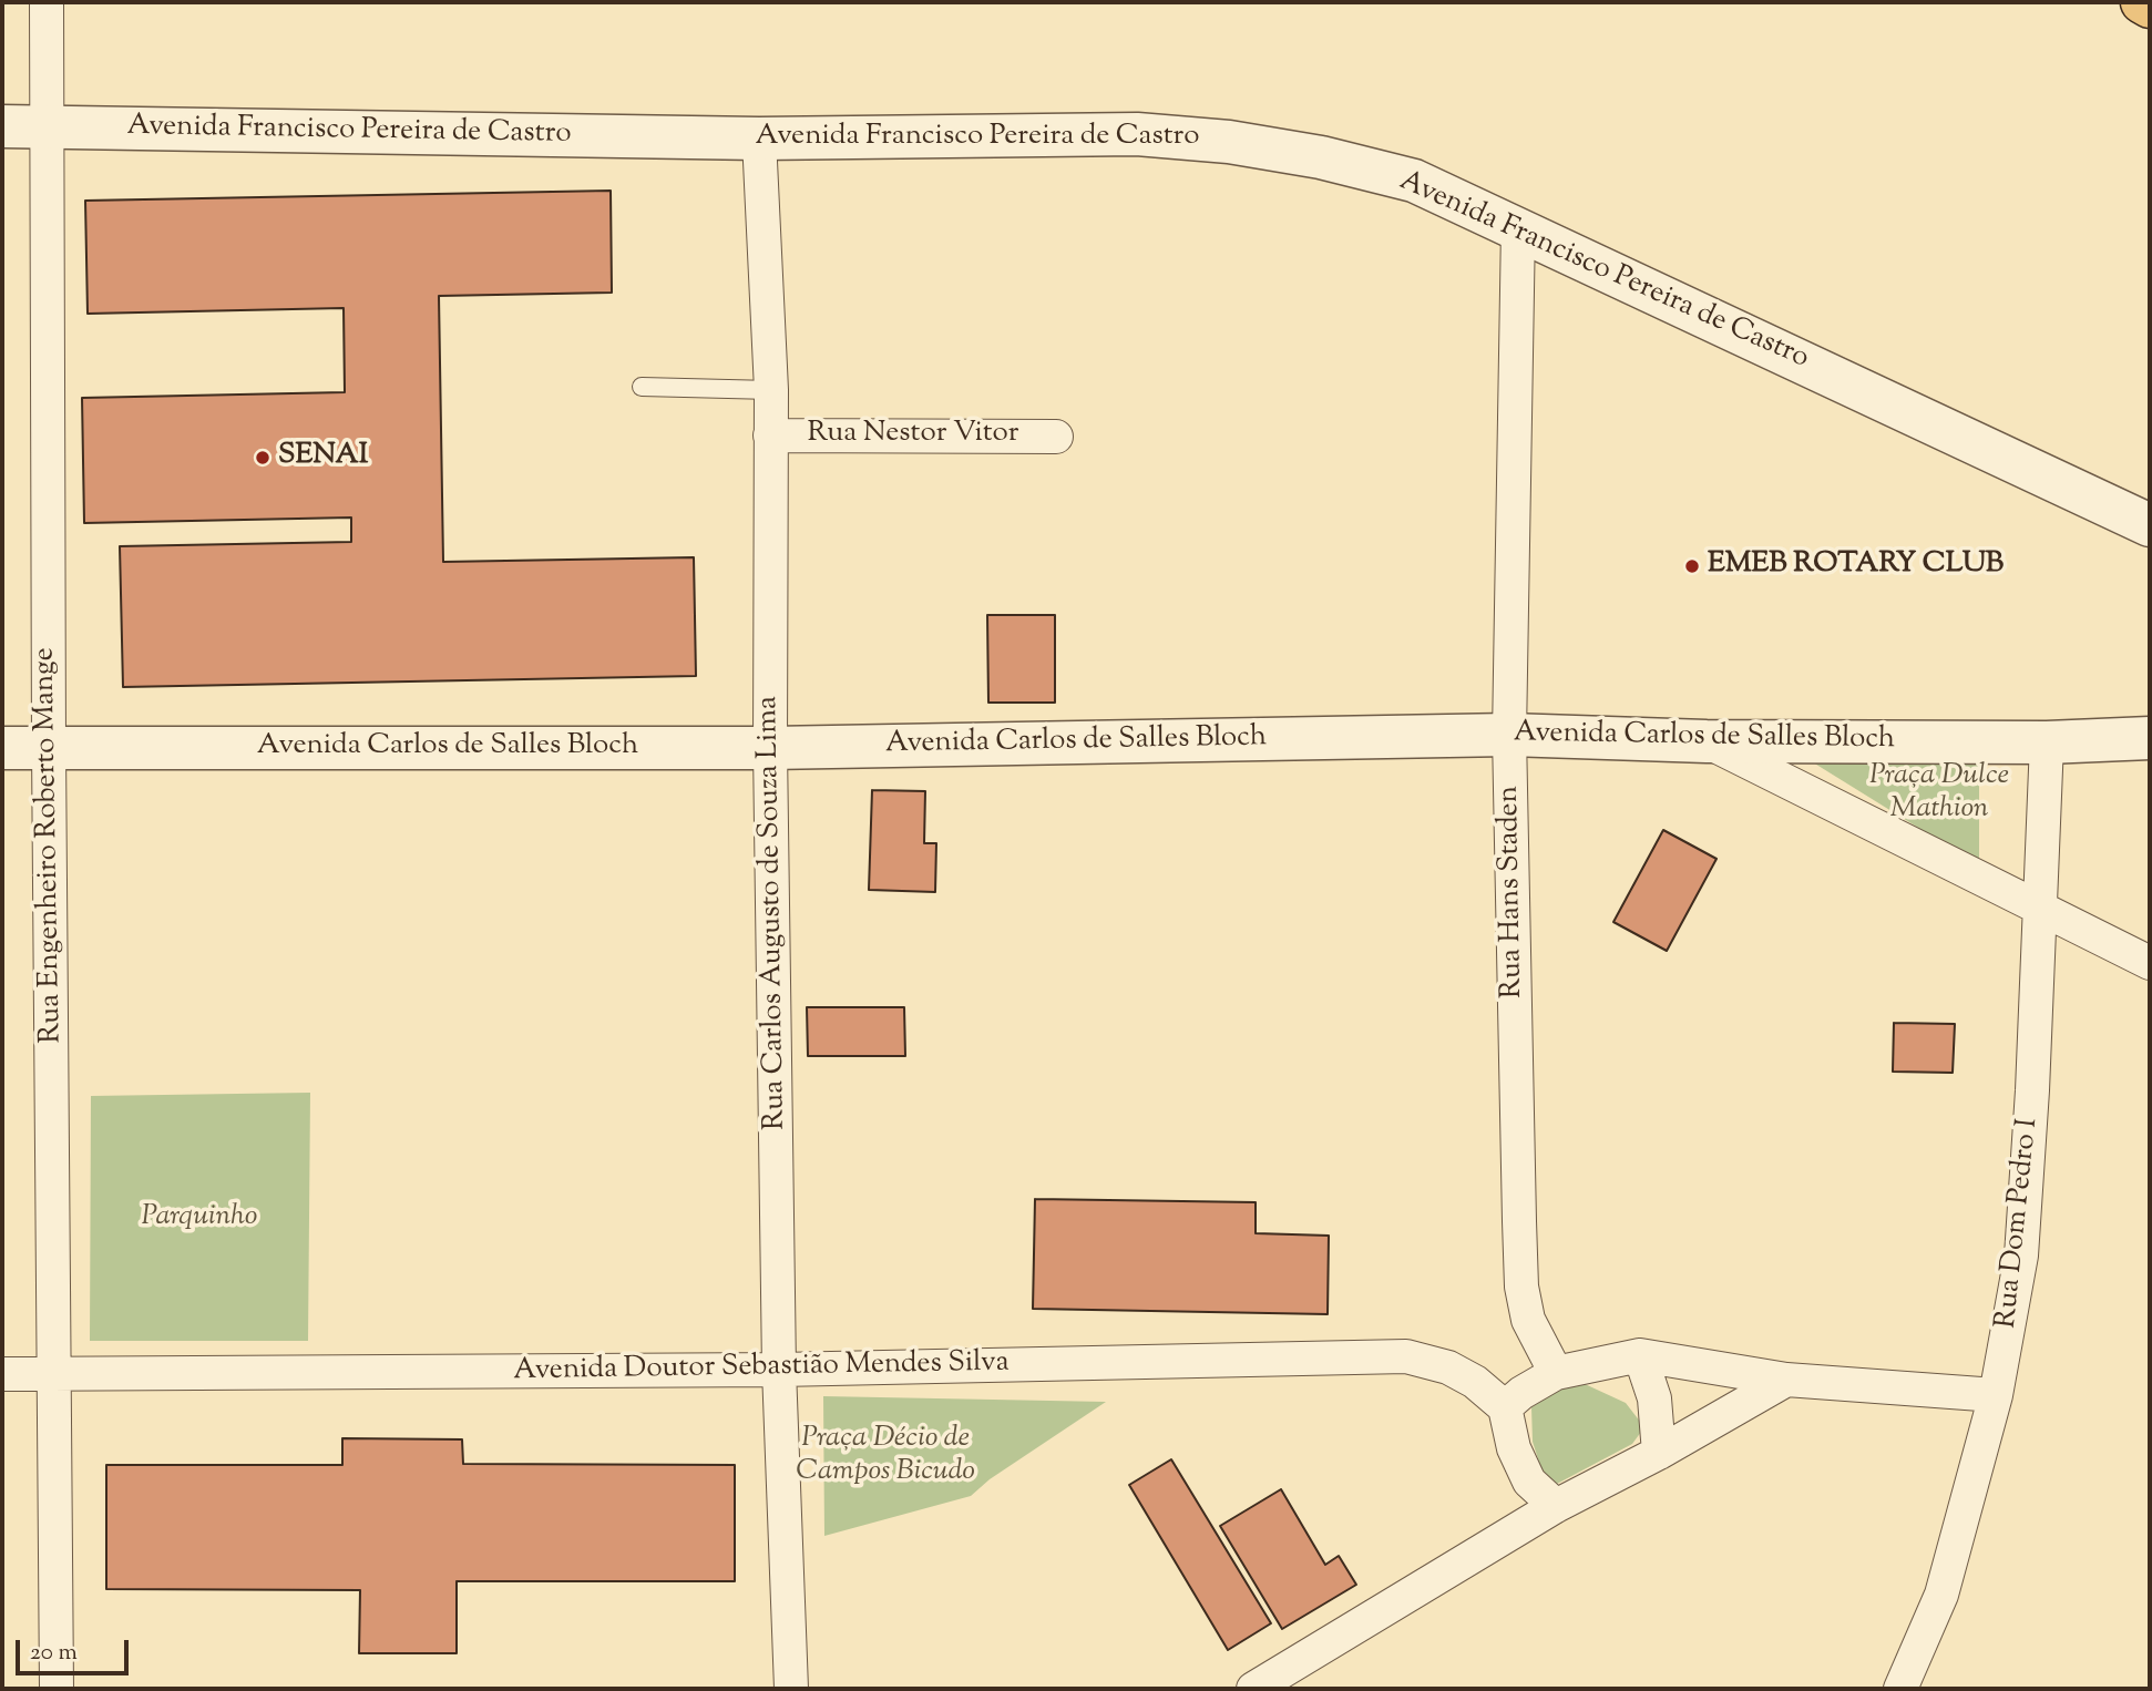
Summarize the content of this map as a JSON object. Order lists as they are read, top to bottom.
{
  "streets": {
    "street": [
      "Avenida Francisco Pereira de Castro",
      "Rua Nestor Vitor",
      "Avenida Carlos de Salles Bloch",
      "Rua Engenheiro Roberto Mange",
      "Rua Hans Staden",
      "Rua Carlos Augusto de Souza Lima",
      "Rua Dom Pedro I",
      "Avenida Doutor Sebastião Mendes Silva"
    ]
  },
  "crossings": [
    ["Avenida Francisco Pereira de Castro", "Rua Engenheiro Roberto Mange"],
    ["Avenida Francisco Pereira de Castro", "Rua Hans Staden"],
    ["Avenida Francisco Pereira de Castro", "Rua Carlos Augusto de Souza Lima"],
    ["Rua Nestor Vitor", "Rua Carlos Augusto de Souza Lima"],
    ["Avenida Carlos de Salles Bloch", "Rua Engenheiro Roberto Mange"],
    ["Avenida Carlos de Salles Bloch", "Rua Hans Staden"],
    ["Avenida Carlos de Salles Bloch", "Rua Carlos Augusto de Souza Lima"],
    ["Avenida Carlos de Salles Bloch", "Rua Dom Pedro I"],
    ["Rua Engenheiro Roberto Mange", "Avenida Doutor Sebastião Mendes Silva"],
    ["Rua Hans Staden", "Avenida Doutor Sebastião Mendes Silva"],
    ["Rua Carlos Augusto de Souza Lima", "Avenida Doutor Sebastião Mendes Silva"]
  ],
  "parks": ["Praça Dulce Mathion", "Parquinho", "Praça Décio de Campos Bicudo"],
  "places": ["SENAI", "EMEB ROTARY CLUB"],
  "scale_bar": "20 m"
}
